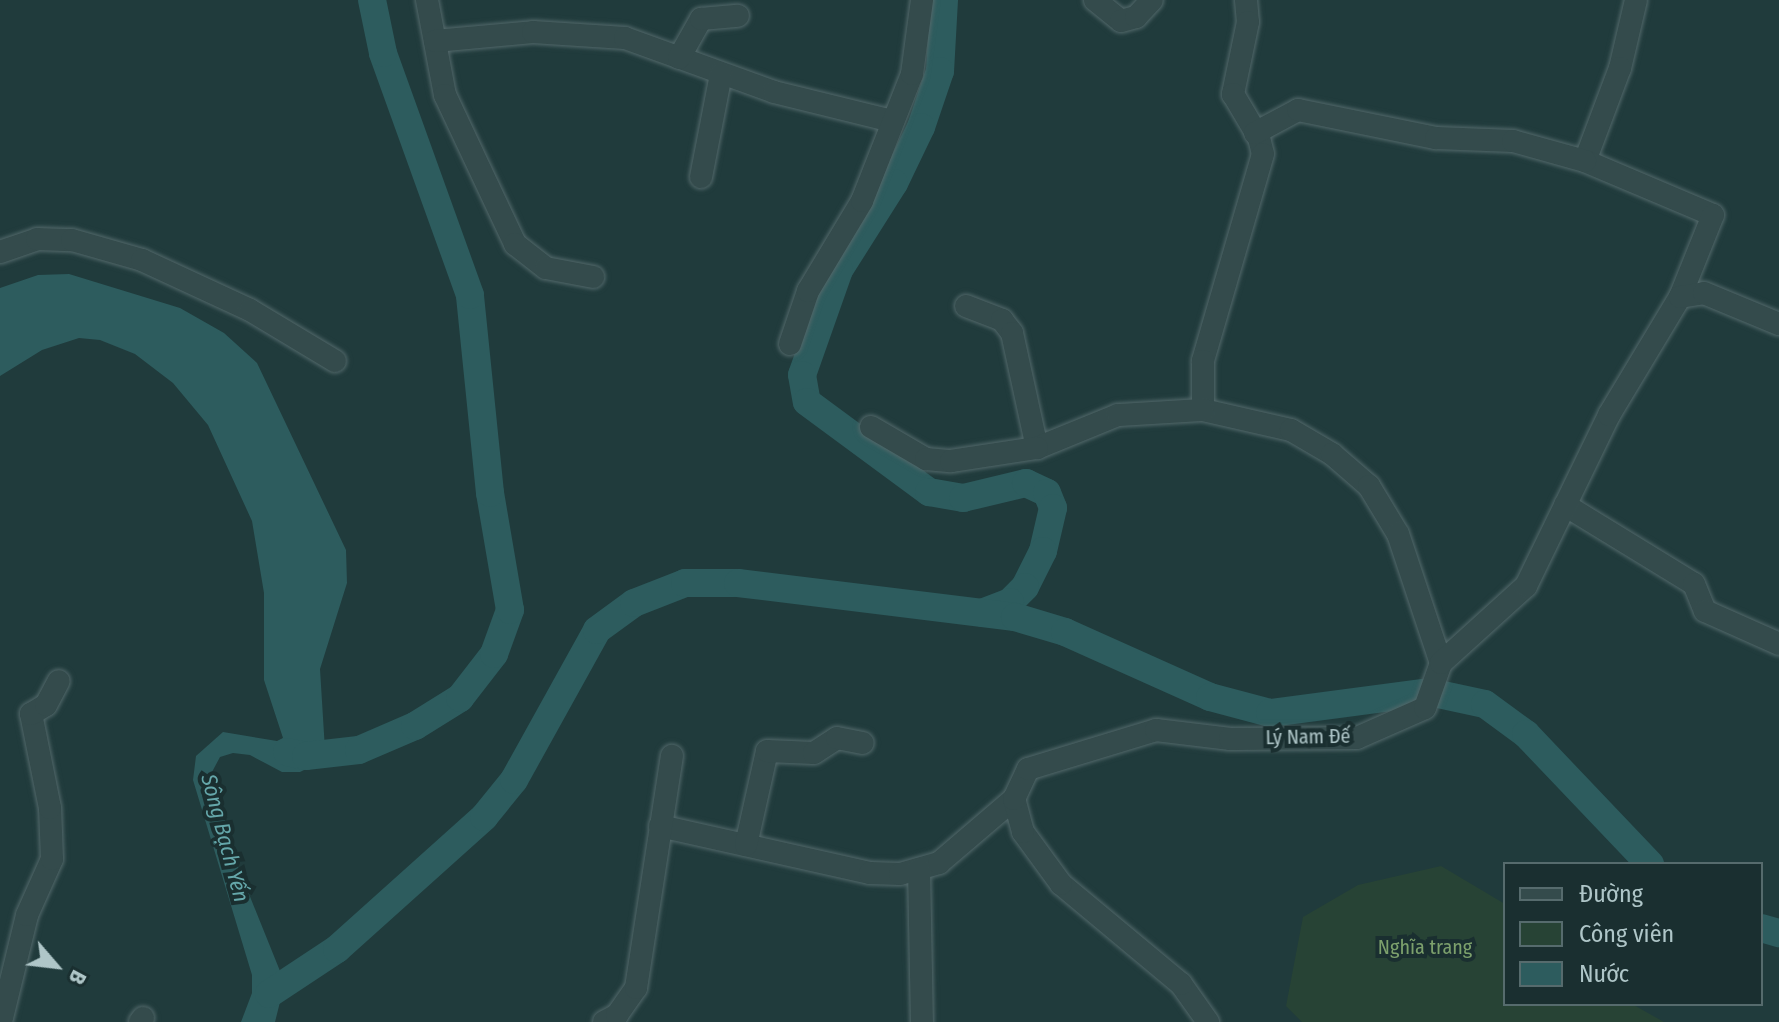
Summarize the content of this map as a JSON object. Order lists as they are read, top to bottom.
{
  "streets": {
    "street": ["Lý Nam Đế"]
  },
  "water": ["Sông Bạch Yến"],
  "parks": ["Nghĩa trang"],
  "legend": ["Đường", "Công viên", "Nước"],
  "north": "bottom right"
}
